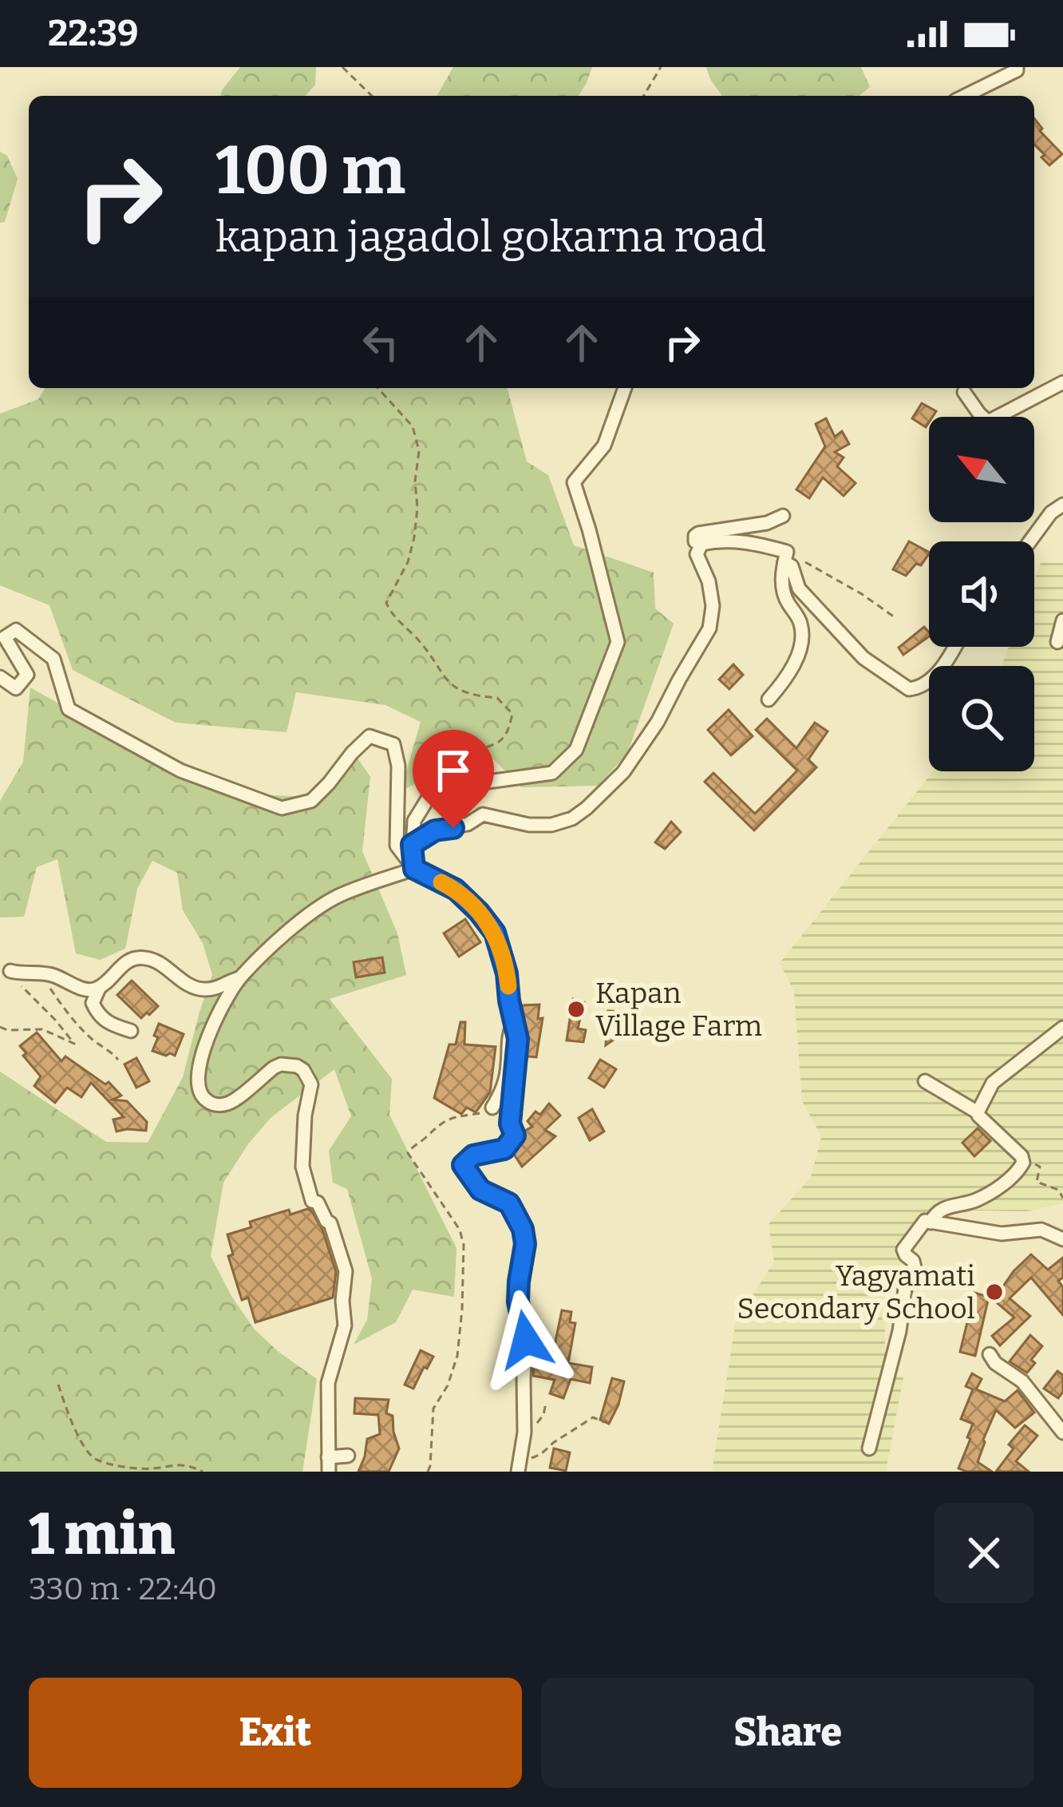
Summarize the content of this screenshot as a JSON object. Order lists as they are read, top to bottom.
{
  "places": ["Kapan Village Farm", "Yagyamati Secondary School"],
  "north": "top left",
  "page": {
    "status": "22:39",
    "turn": ["100 m", "kapan jagadol gokarna road"],
    "heading": ["1 min", "330 m · 22:40"],
    "buttons": ["Exit", "Share"]
  }
}
